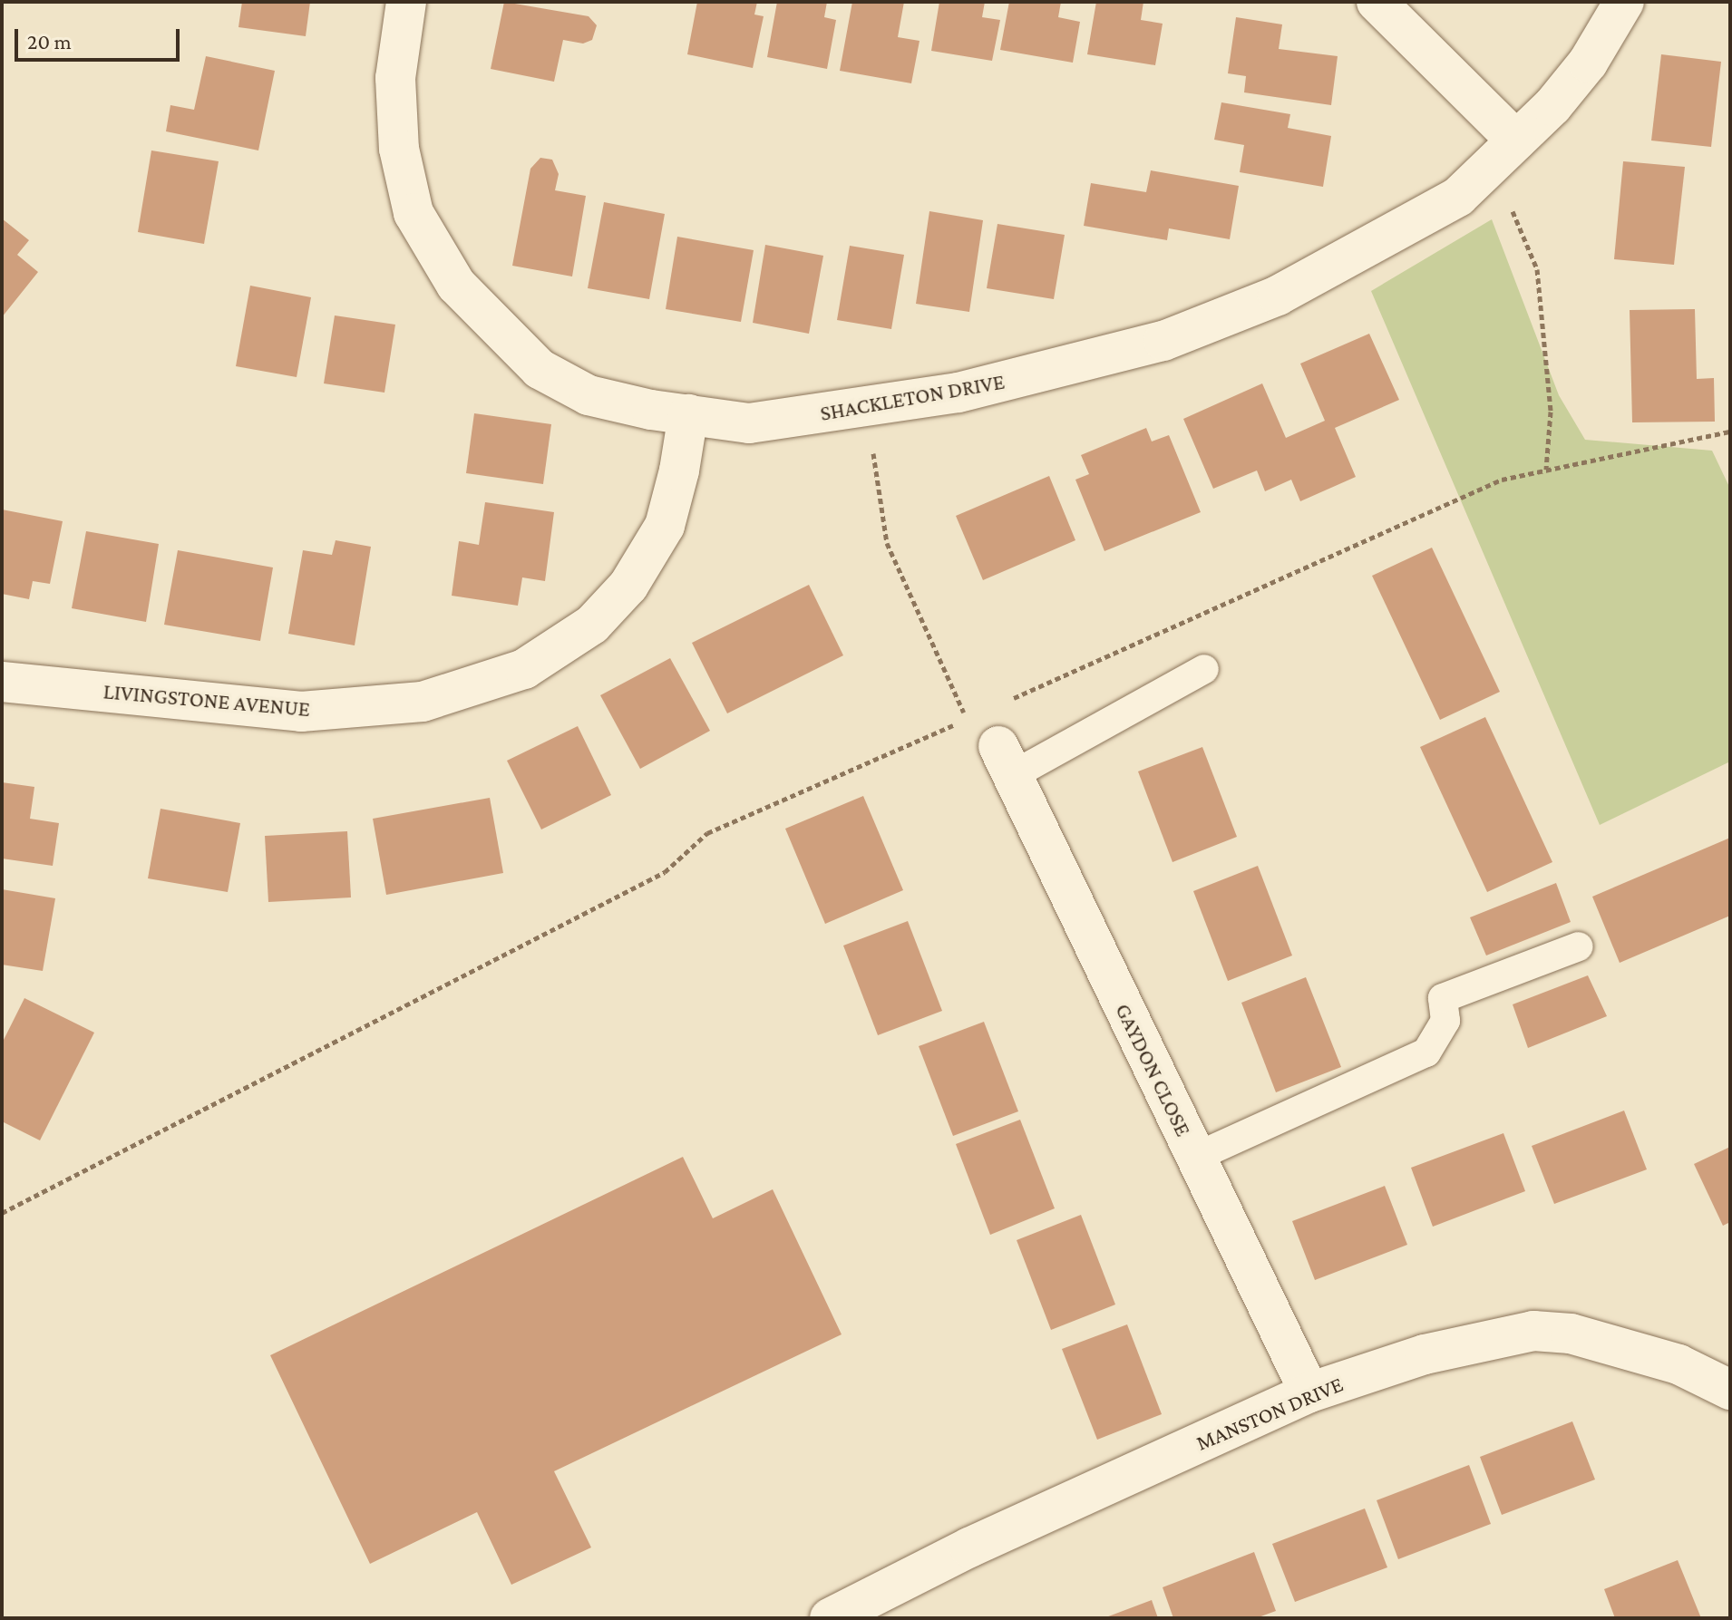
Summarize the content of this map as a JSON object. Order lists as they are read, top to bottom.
{
  "streets": {
    "street": [
      "SHACKLETON DRIVE",
      "LIVINGSTONE AVENUE",
      "GAYDON CLOSE",
      "MANSTON DRIVE"
    ]
  },
  "crossings": [
    ["SHACKLETON DRIVE", "LIVINGSTONE AVENUE"],
    ["GAYDON CLOSE", "MANSTON DRIVE"]
  ],
  "scale_bar": "20 m"
}
